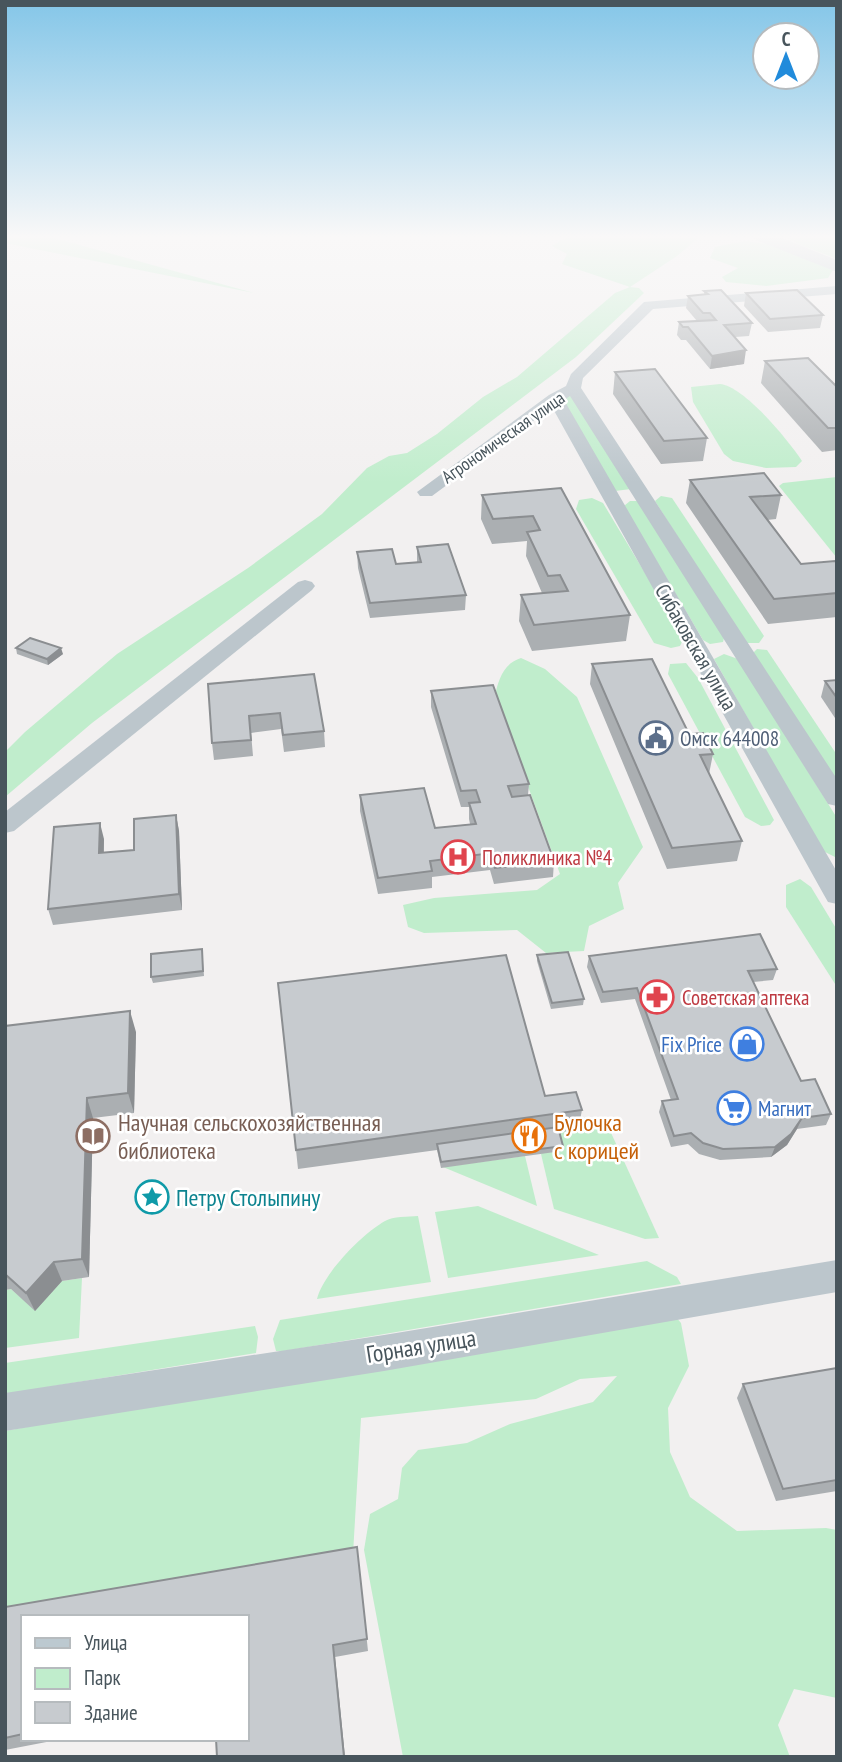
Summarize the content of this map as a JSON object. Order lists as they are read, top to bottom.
{
  "streets": {
    "street": ["Агрономическая улица", "Сибаковская улица", "Горная улица"]
  },
  "crossings": [
    ["Агрономическая улица", "Сибаковская улица"]
  ],
  "places": {
    "public building": ["Омск 644008"],
    "hospital": ["Поликлиника №4"],
    "pharmacy": ["Советская аптека"],
    "shop": ["Fix Price"],
    "supermarket": ["Магнит"],
    "library": ["Научная сельскохозяйственная библиотека"],
    "restaurant": ["Булочка с корицей"],
    "place": ["Петру Столыпину"]
  },
  "legend": ["Улица", "Парк", "Здание"],
  "north": "top"
}
